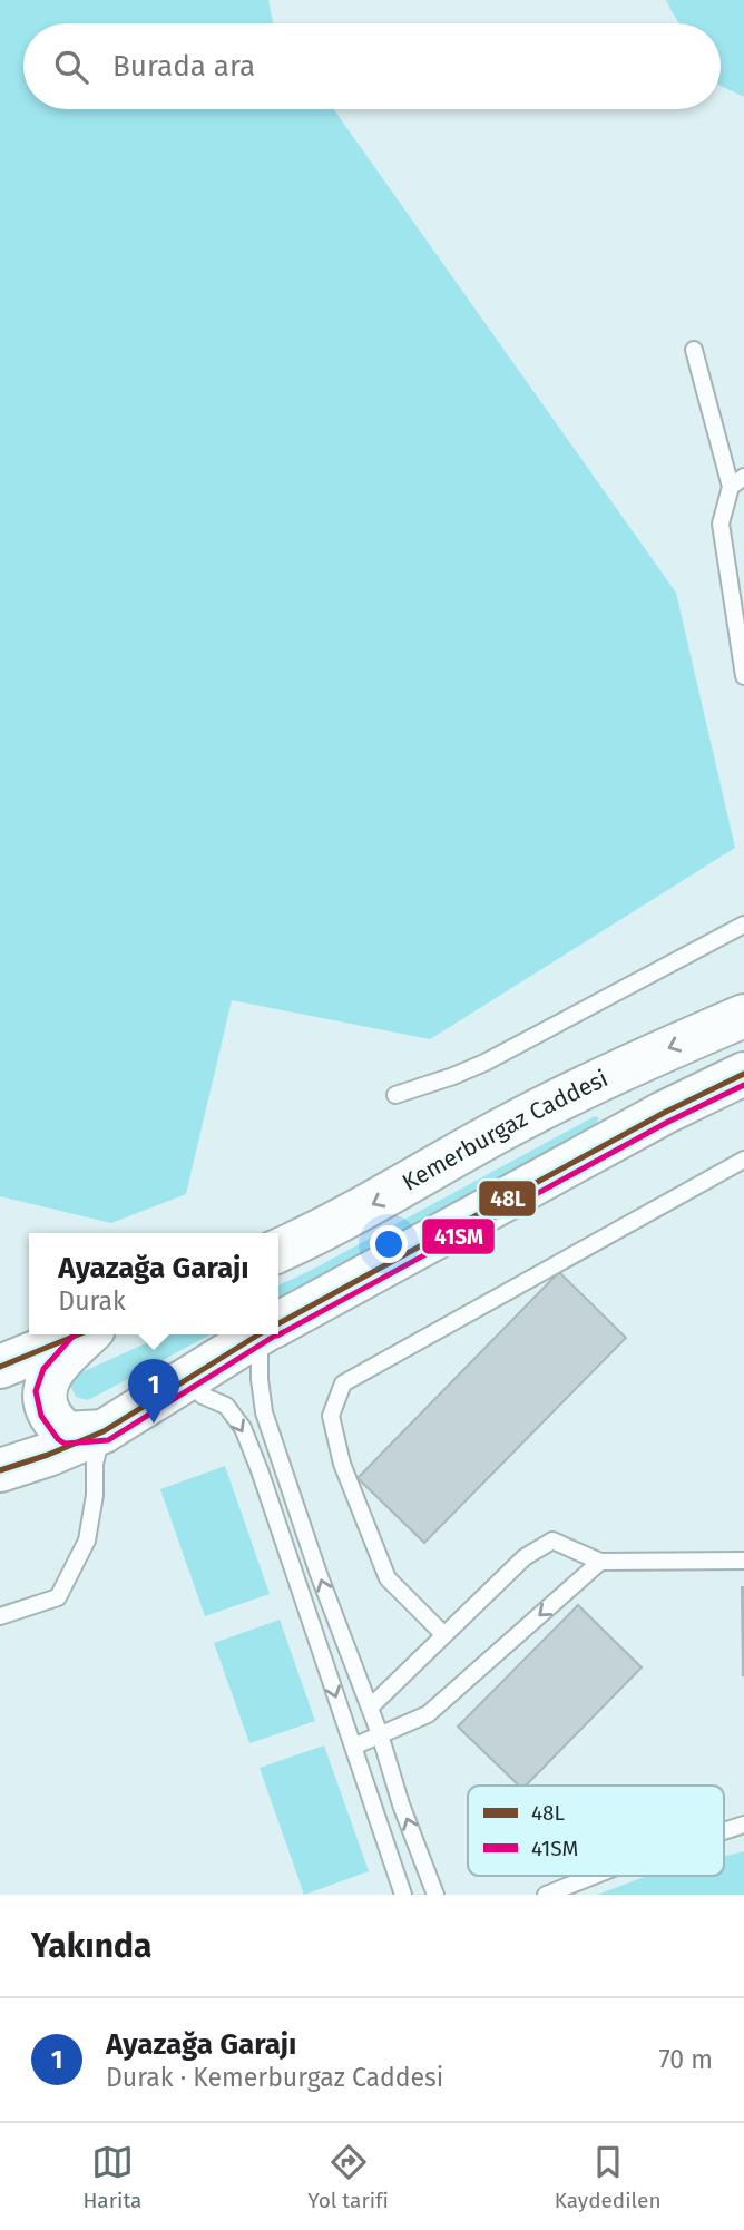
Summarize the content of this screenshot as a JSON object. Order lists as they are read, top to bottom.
{
  "streets": {
    "main road": ["Kemerburgaz Caddesi"]
  },
  "lines": ["transit line 48L", "transit line 41SM"],
  "legend": ["48L", "41SM"],
  "page": {
    "search": "Burada ara",
    "popup": ["Ayazağa Garajı", "Durak"],
    "pins": "1",
    "heading": "Yakında",
    "list": [
      {
        "mark": "1",
        "name": "Ayazağa Garajı",
        "note": "Durak · Kemerburgaz Caddesi",
        "value": "70 m"
      }
    ],
    "nav": ["Harita", "Yol tarifi", "Kaydedilen"]
  }
}
